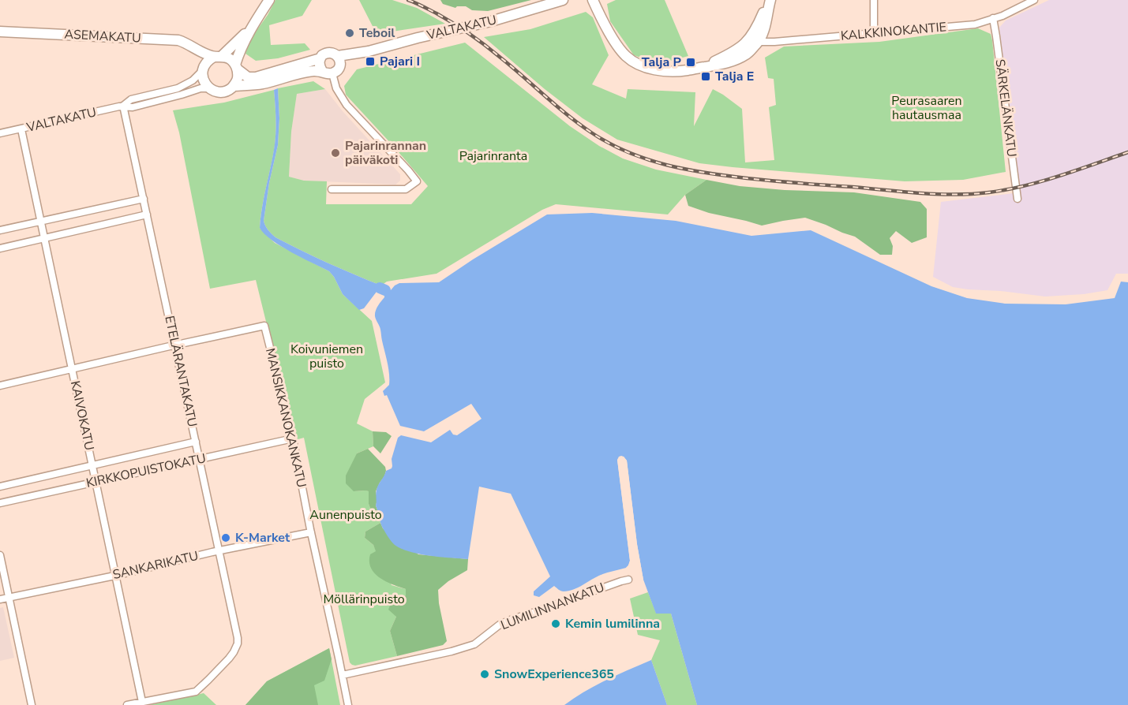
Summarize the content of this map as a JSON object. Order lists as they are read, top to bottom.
{
  "streets": {
    "main road": ["VALTAKATU", "ASEMAKATU"],
    "street": [
      "KALKKINOKANTIE",
      "SÄRKELÄNKATU",
      "ETELÄRANTAKATU",
      "KAIVOKATU",
      "MANSIKKANOKANKATU",
      "KIRKKOPUISTOKATU",
      "SANKARIKATU",
      "LUMILINNANKATU"
    ]
  },
  "crossings": [
    ["VALTAKATU", "ASEMAKATU"],
    ["VALTAKATU", "ETELÄRANTAKATU"],
    ["VALTAKATU", "KAIVOKATU"],
    ["KALKKINOKANTIE", "SÄRKELÄNKATU"],
    ["ETELÄRANTAKATU", "KAIVOKATU"],
    ["ETELÄRANTAKATU", "MANSIKKANOKANKATU"],
    ["ETELÄRANTAKATU", "KIRKKOPUISTOKATU"],
    ["ETELÄRANTAKATU", "SANKARIKATU"],
    ["KAIVOKATU", "KIRKKOPUISTOKATU"],
    ["KAIVOKATU", "SANKARIKATU"],
    ["MANSIKKANOKANKATU", "KIRKKOPUISTOKATU"],
    ["MANSIKKANOKANKATU", "SANKARIKATU"],
    ["MANSIKKANOKANKATU", "LUMILINNANKATU"]
  ],
  "parks": [
    "Peurasaaren hautausmaa",
    "Pajarinranta",
    "Koivuniemen puisto",
    "Aunenpuisto",
    "Möllärinpuisto"
  ],
  "places": {
    "other": [
      "Teboil",
      "Pajarinrannan päiväkoti",
      "K-Market",
      "Kemin lumilinna",
      "SnowExperience365"
    ],
    "transit": ["Pajari I", "Talja P", "Talja E"]
  }
}
